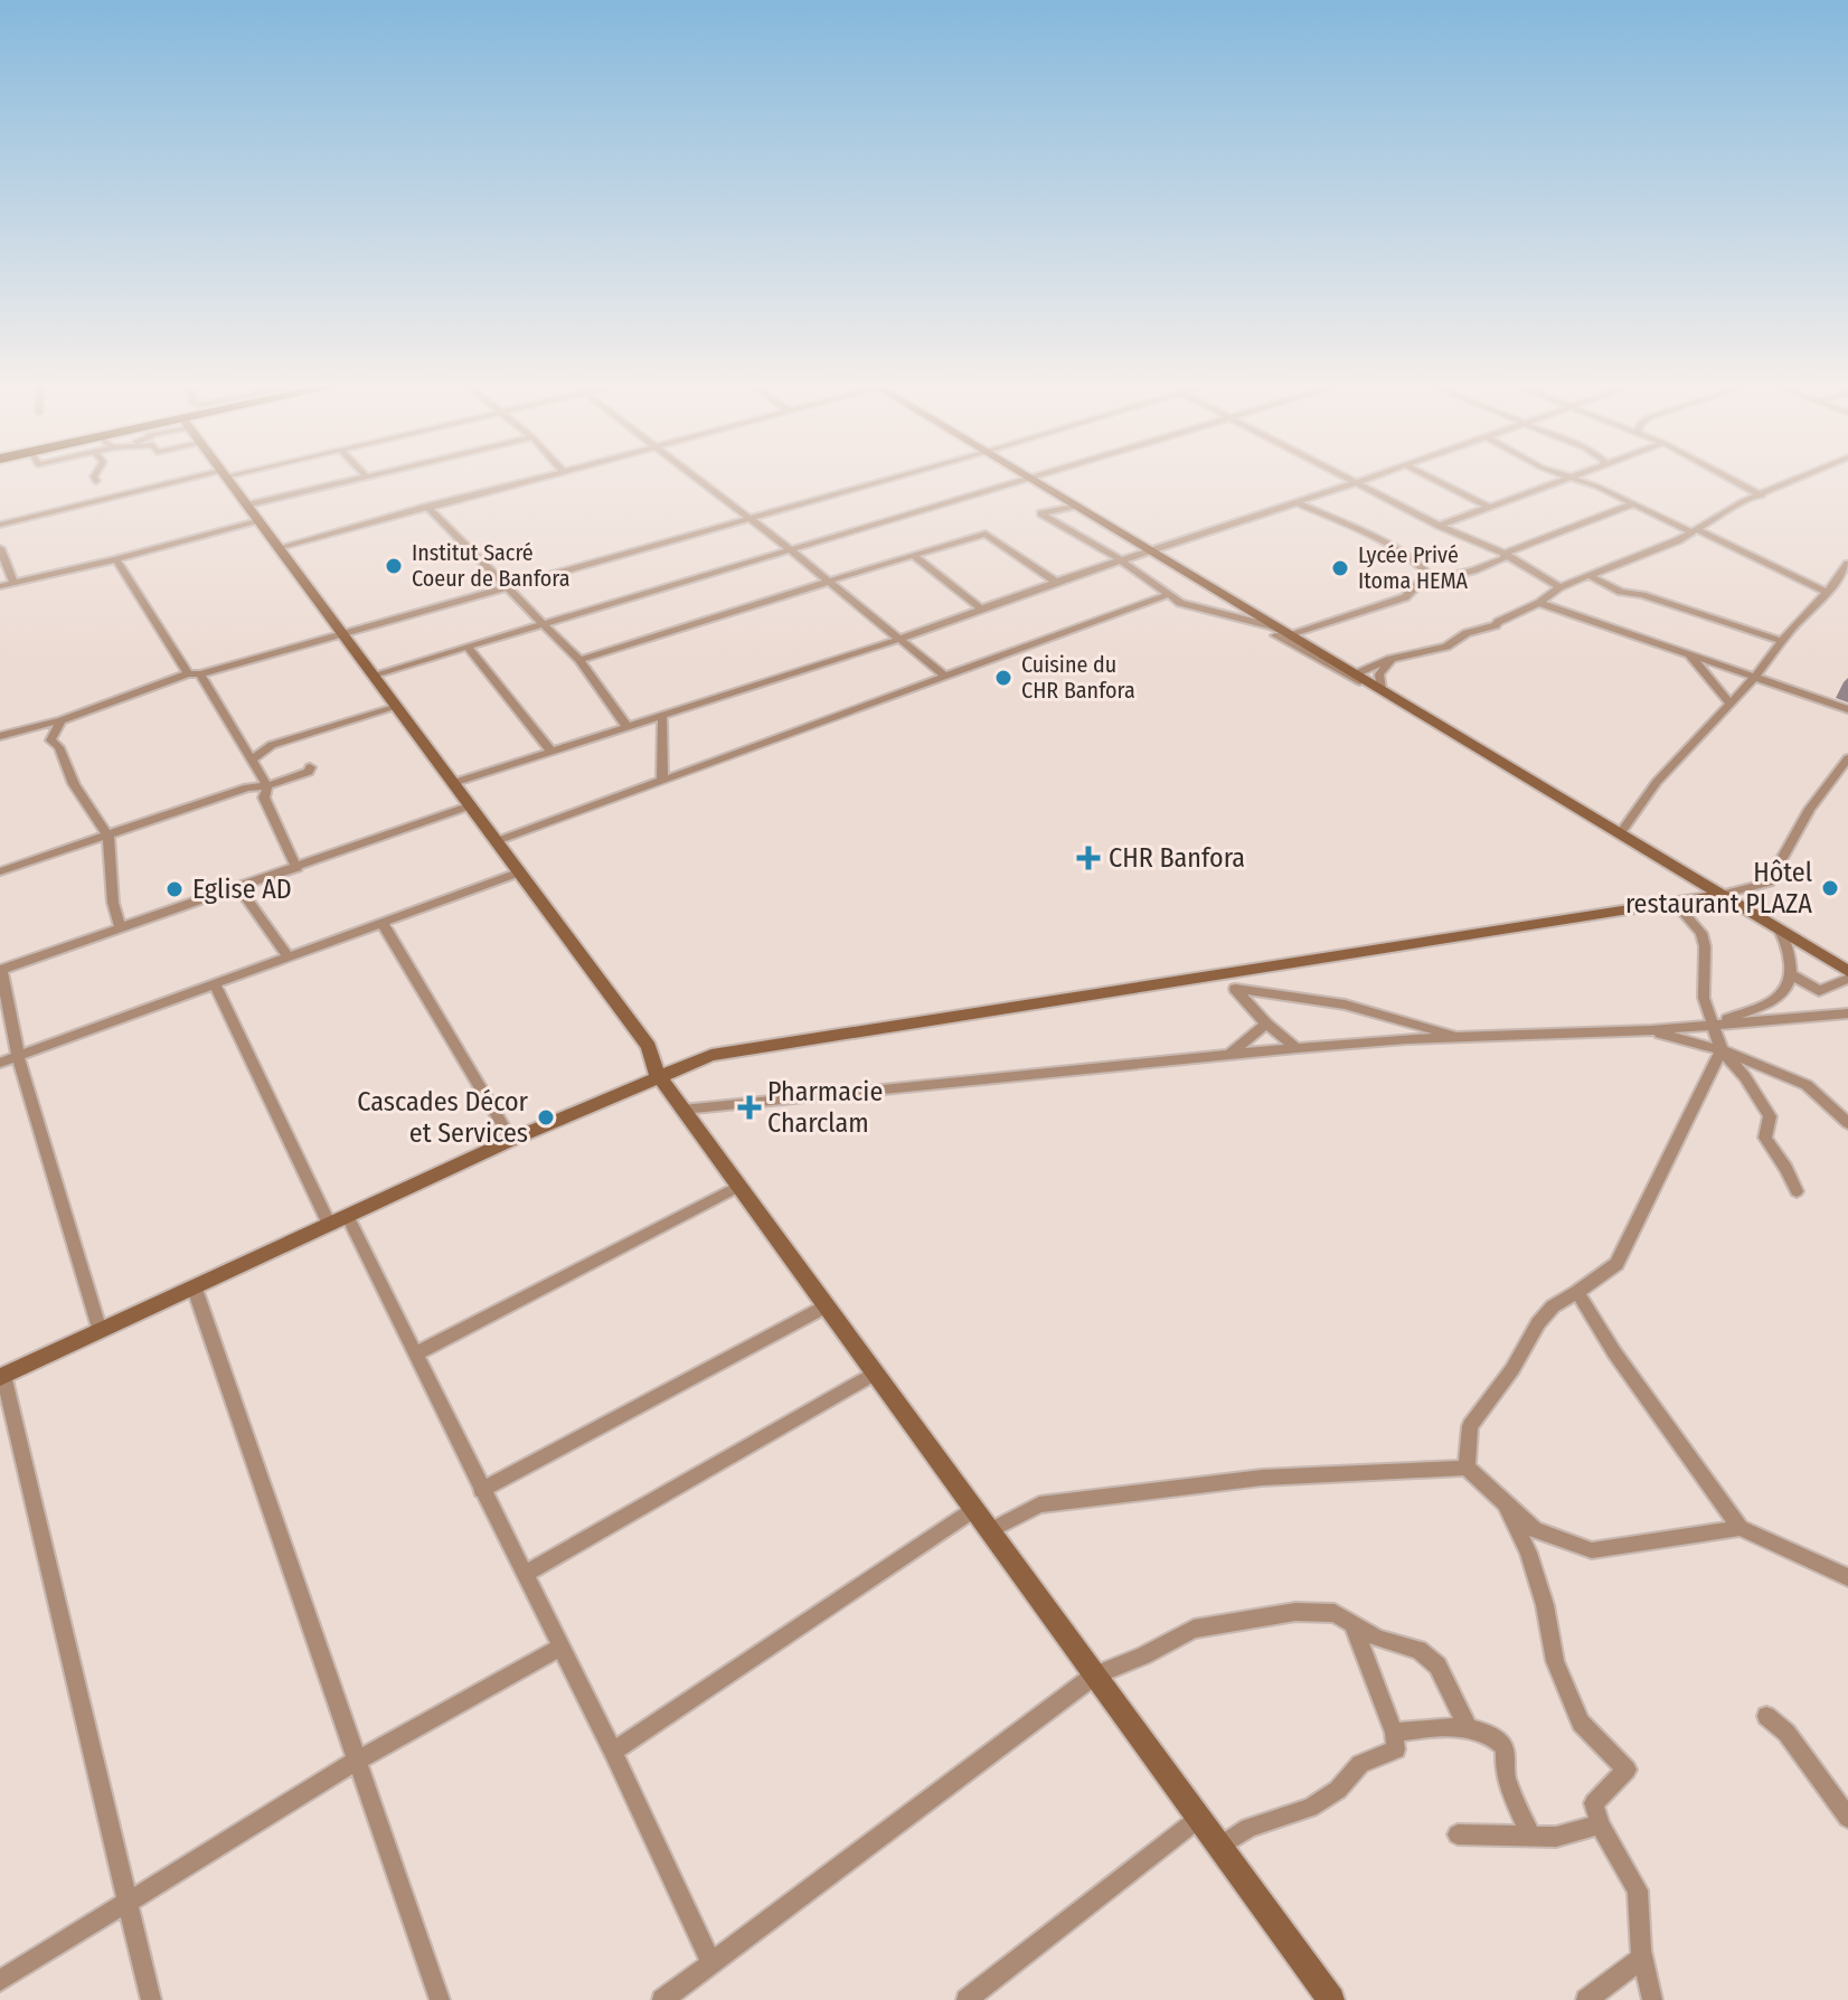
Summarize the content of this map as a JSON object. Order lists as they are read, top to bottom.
{
  "places": {
    "other": [
      "Institut Sacré Coeur de Banfora",
      "Lycée Privé Itoma HEMA",
      "Cuisine du CHR Banfora",
      "Hôtel restaurant PLAZA",
      "Eglise AD",
      "Cascades Décor et Services"
    ],
    "health": ["CHR Banfora", "Pharmacie Charclam"]
  }
}
